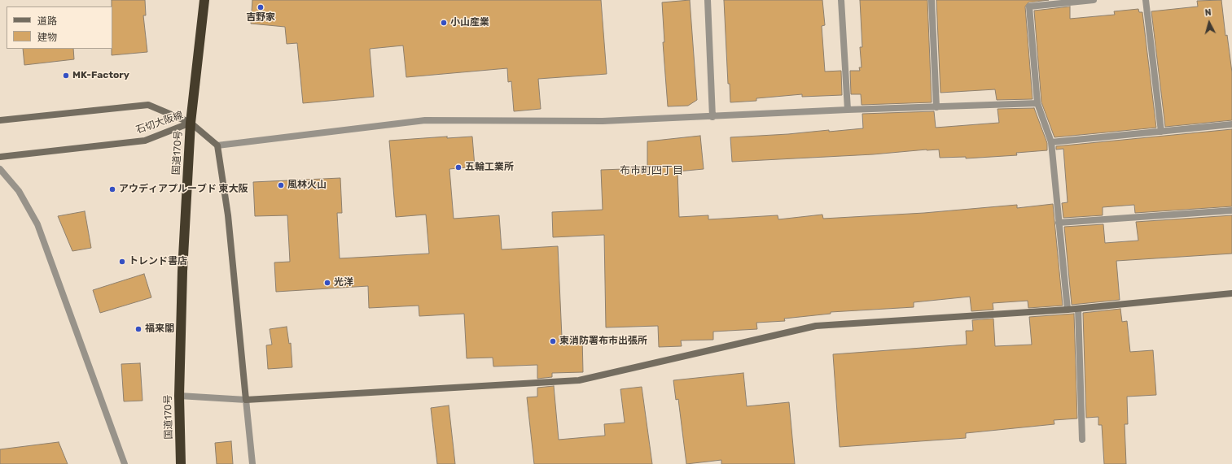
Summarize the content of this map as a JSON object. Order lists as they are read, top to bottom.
{
  "streets": {
    "highway": ["国道170号"],
    "street": ["石切大阪線"]
  },
  "crossings": [
    ["石切大阪線", "国道170号"]
  ],
  "districts": ["布市町四丁目"],
  "places": [
    "吉野家",
    "小山産業",
    "MK-Factory",
    "五輪工業所",
    "風林火山",
    "アウディアプルーブド 東大阪",
    "トレンド書店",
    "光洋",
    "福来閣",
    "東消防署布市出張所"
  ],
  "legend": ["道路", "建物"],
  "north": "top"
}
